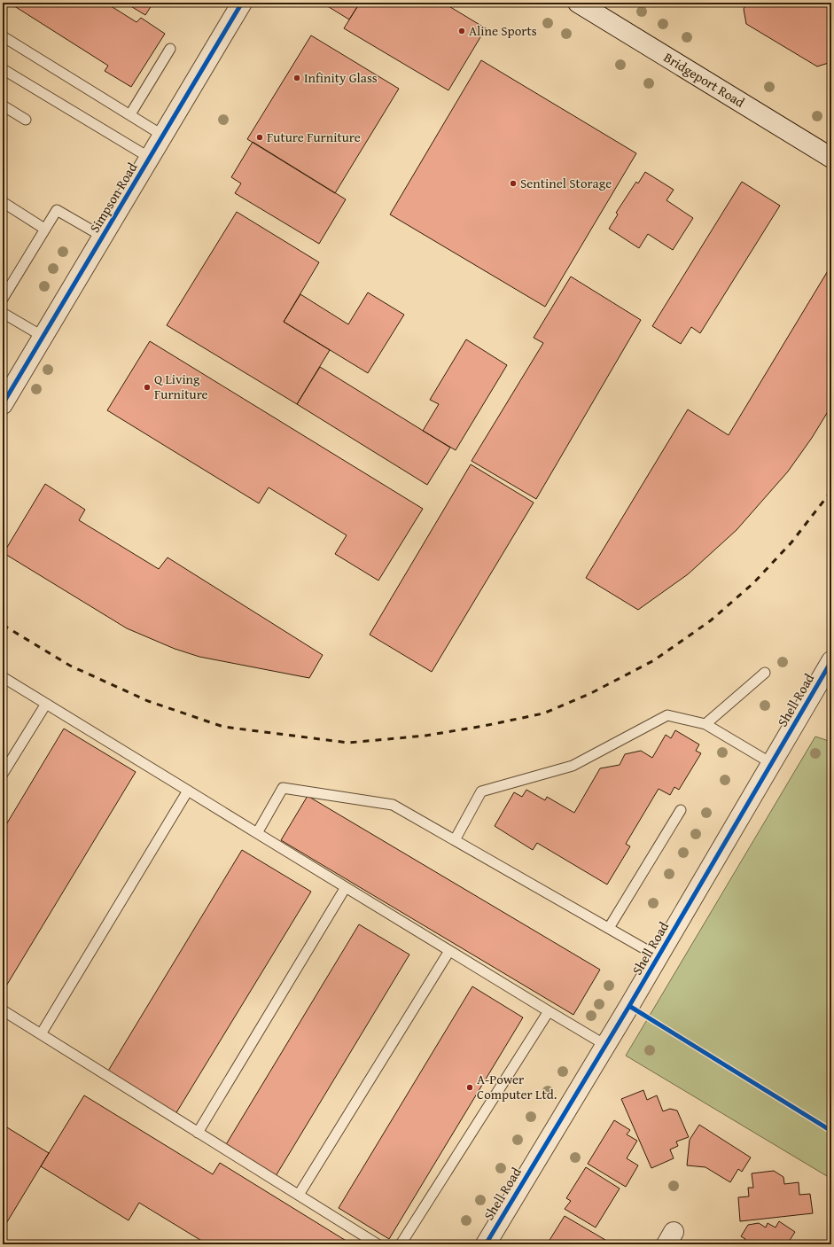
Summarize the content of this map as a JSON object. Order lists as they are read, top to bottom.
{
  "streets": {
    "street": ["Bridgeport Road", "Simpson Road", "Shell Road"]
  },
  "places": [
    "Aline Sports",
    "Infinity Glass",
    "Future Furniture",
    "Sentinel Storage",
    "Q Living Furniture",
    "A-Power Computer Ltd."
  ]
}
